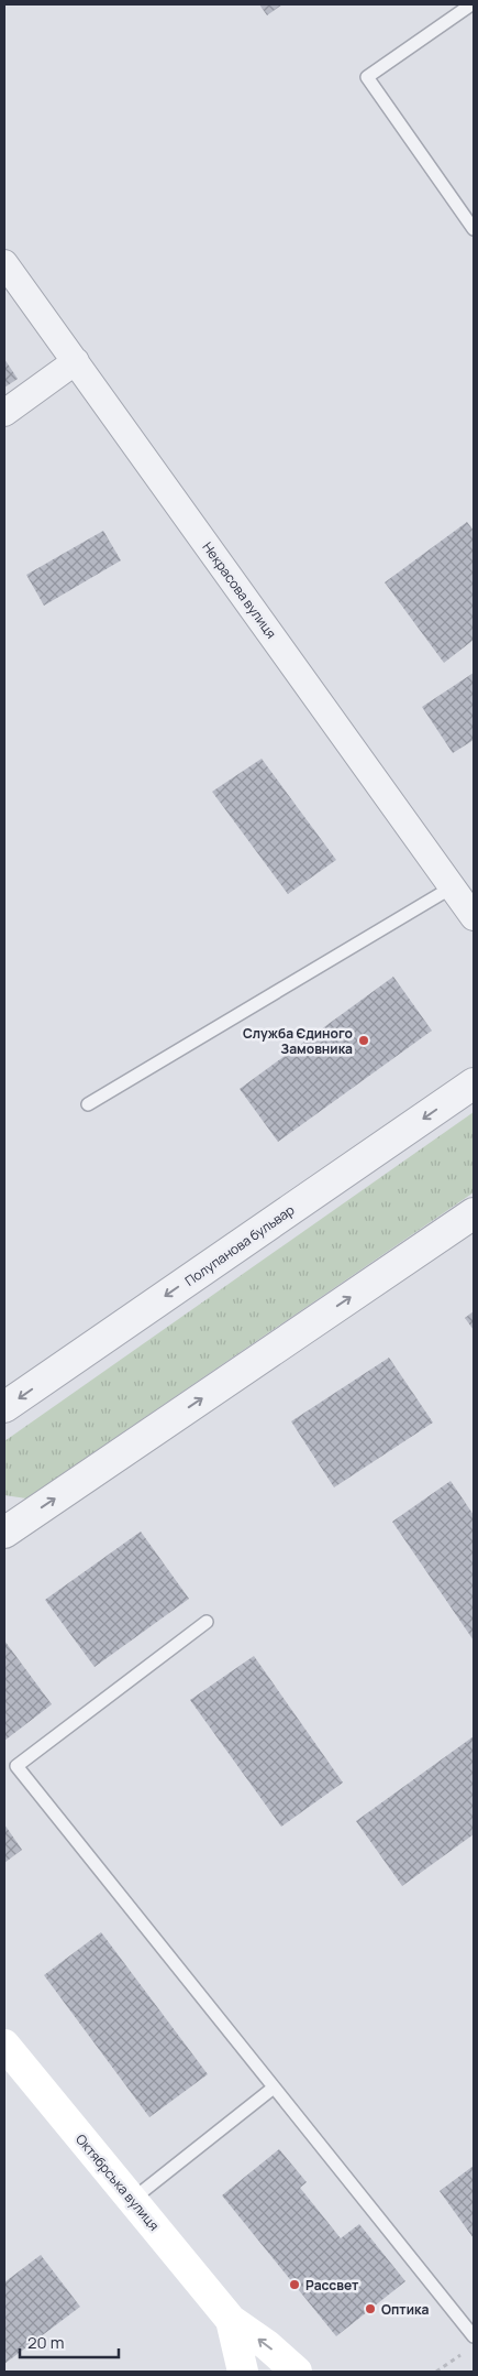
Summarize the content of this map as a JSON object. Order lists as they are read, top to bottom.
{
  "streets": {
    "main road": ["Октябрська вулиця"],
    "street": ["Некрасова вулиця", "Полупанова бульвар"]
  },
  "places": ["Служба Єдиного Замовника", "Рассвет", "Оптика"],
  "scale_bar": "20 m"
}
